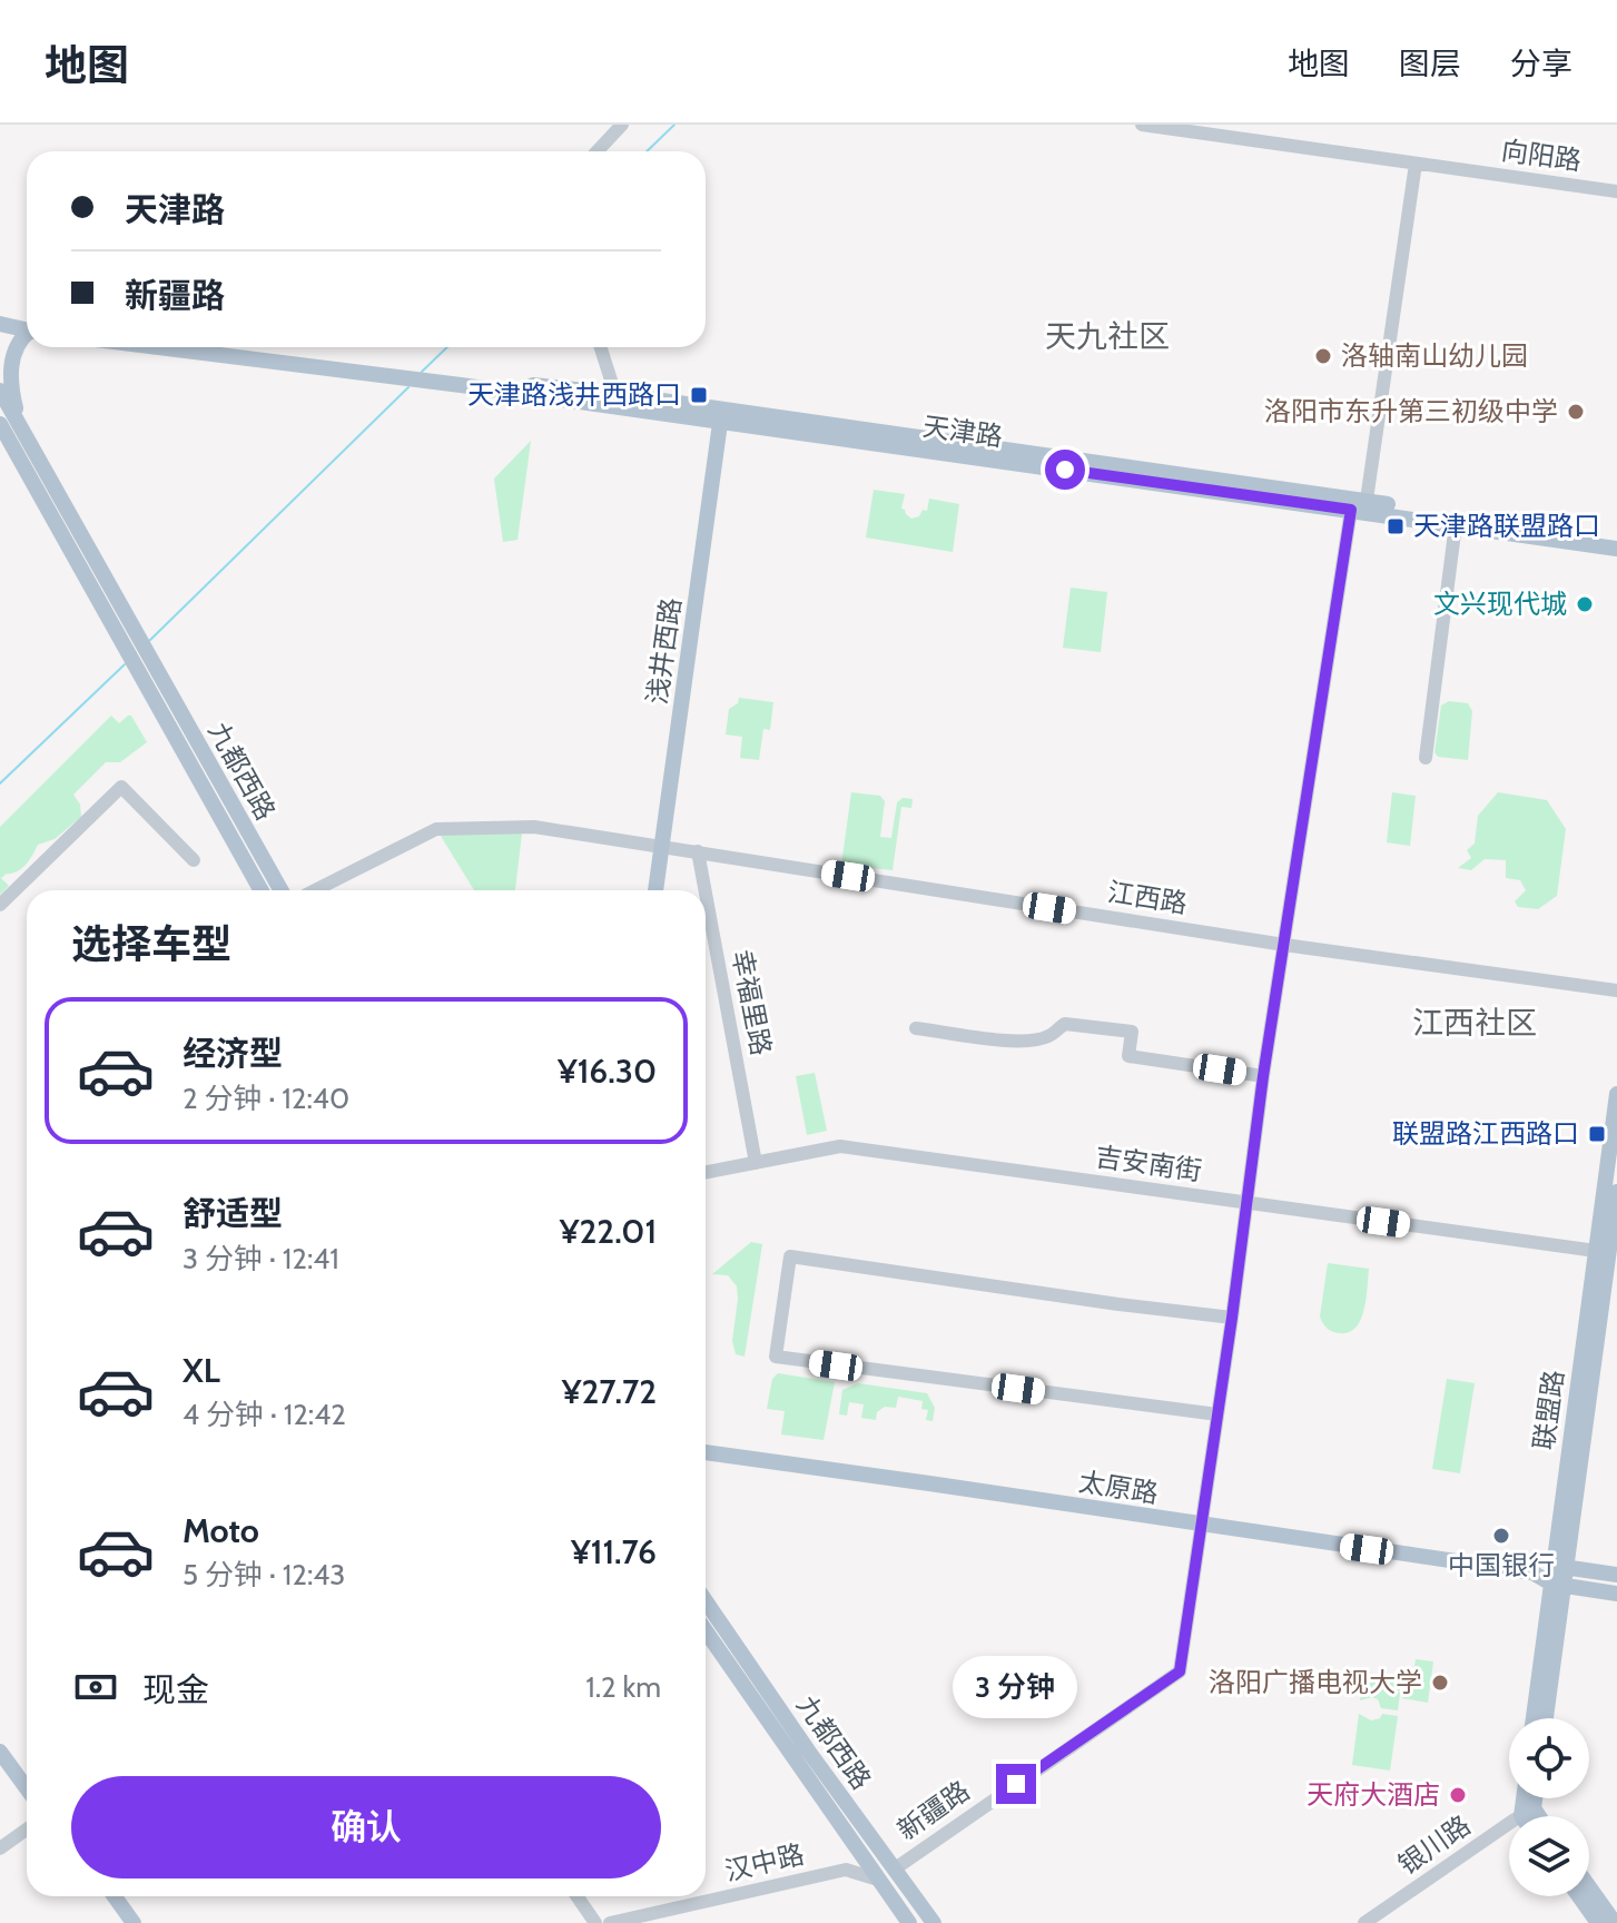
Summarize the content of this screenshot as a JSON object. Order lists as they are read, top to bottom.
{
  "streets": {
    "main road": [
      "天津路",
      "浅井西路",
      "九都西路",
      "联盟路",
      "太原路"
    ],
    "street": [
      "向阳路",
      "江西路",
      "幸福里路",
      "吉安南街",
      "新疆路",
      "银川路",
      "汉中路"
    ]
  },
  "crossings": [
    ["向阳路", "新疆路"],
    ["天津路", "浅井西路"],
    ["天津路", "新疆路"],
    ["浅井西路", "江西路"],
    ["九都西路", "新疆路"],
    ["九都西路", "汉中路"],
    ["江西路", "幸福里路"],
    ["江西路", "新疆路"],
    ["幸福里路", "吉安南街"],
    ["吉安南街", "联盟路"],
    ["吉安南街", "新疆路"],
    ["联盟路", "太原路"],
    ["太原路", "新疆路"]
  ],
  "districts": ["天九社区", "江西社区"],
  "places": {
    "other": [
      "洛轴南山幼儿园",
      "洛阳市东升第三初级中学",
      "文兴现代城",
      "中国银行",
      "洛阳广播电视大学",
      "天府大酒店"
    ],
    "transit": ["天津路浅井西路口", "天津路联盟路口", "联盟路江西路口"]
  },
  "page": {
    "header": "地图",
    "nav": ["地图", "图层", "分享"],
    "banner": ["天津路", "新疆路"],
    "heading": "选择车型",
    "list": [
      {
        "name": "经济型",
        "note": "2 分钟 · 12:40",
        "value": "¥16.30"
      },
      {
        "name": "舒适型",
        "note": "3 分钟 · 12:41",
        "value": "¥22.01"
      },
      {
        "name": "XL",
        "note": "4 分钟 · 12:42",
        "value": "¥27.72"
      },
      {
        "name": "Moto",
        "note": "5 分钟 · 12:43",
        "value": "¥11.76"
      }
    ],
    "pay": ["现金", "1.2 km"],
    "bubble": "3 分钟",
    "buttons": "确认"
  }
}
